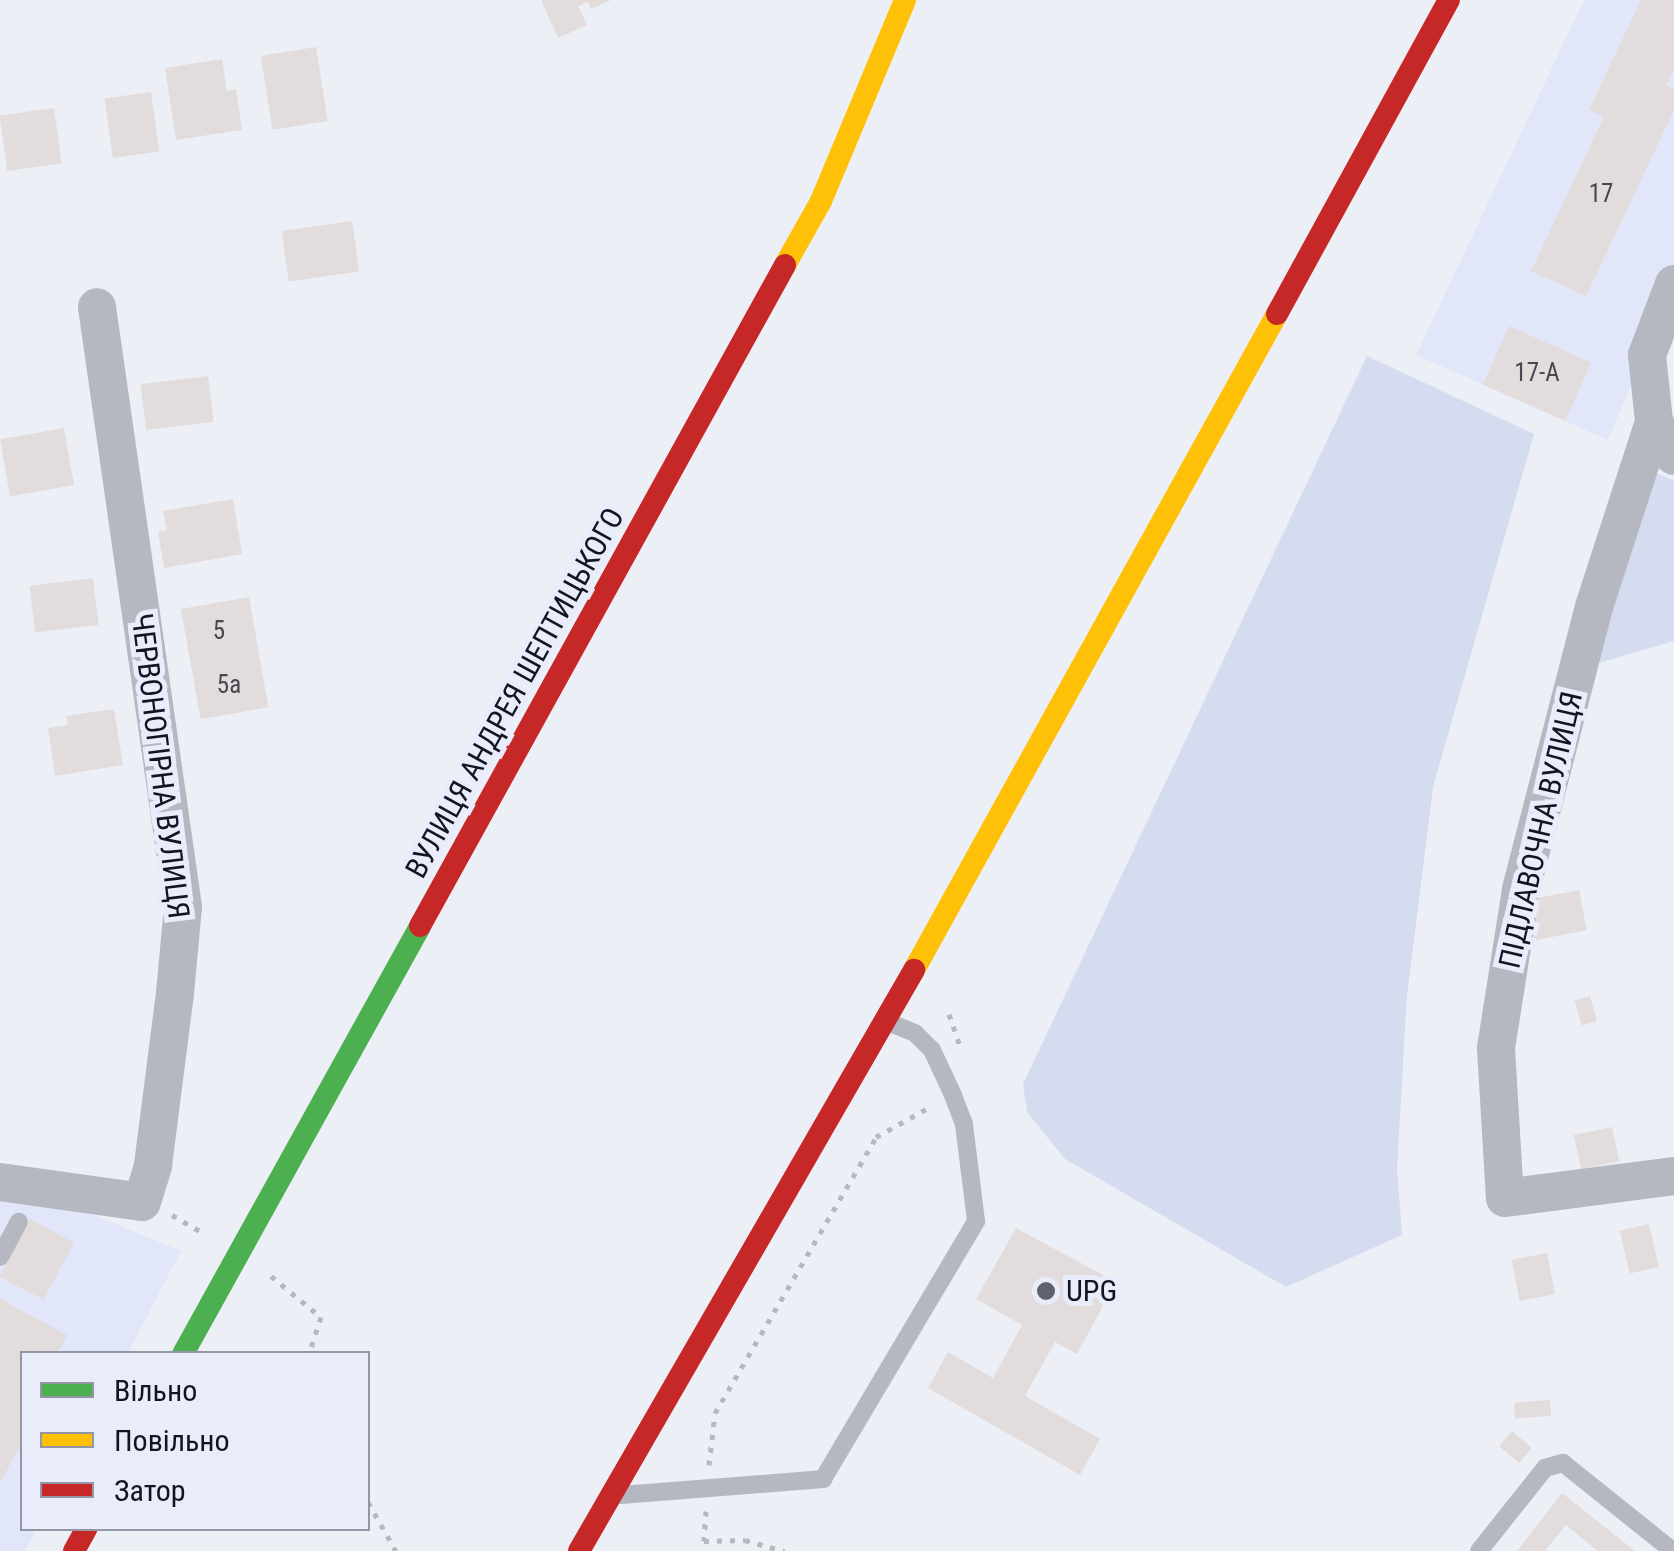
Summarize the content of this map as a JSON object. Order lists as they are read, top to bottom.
{
  "streets": {
    "main road": ["ВУЛИЦЯ АНДРЕЯ ШЕПТИЦЬКОГО"],
    "street": ["ЧЕРВОНОГІРНА ВУЛИЦЯ", "ПІДЛАВОЧНА ВУЛИЦЯ"]
  },
  "places": ["UPG"],
  "house_numbers": [
    "17",
    "17-А",
    "5",
    "5а"
  ],
  "legend": ["Вільно", "Повільно", "Затор"]
}
